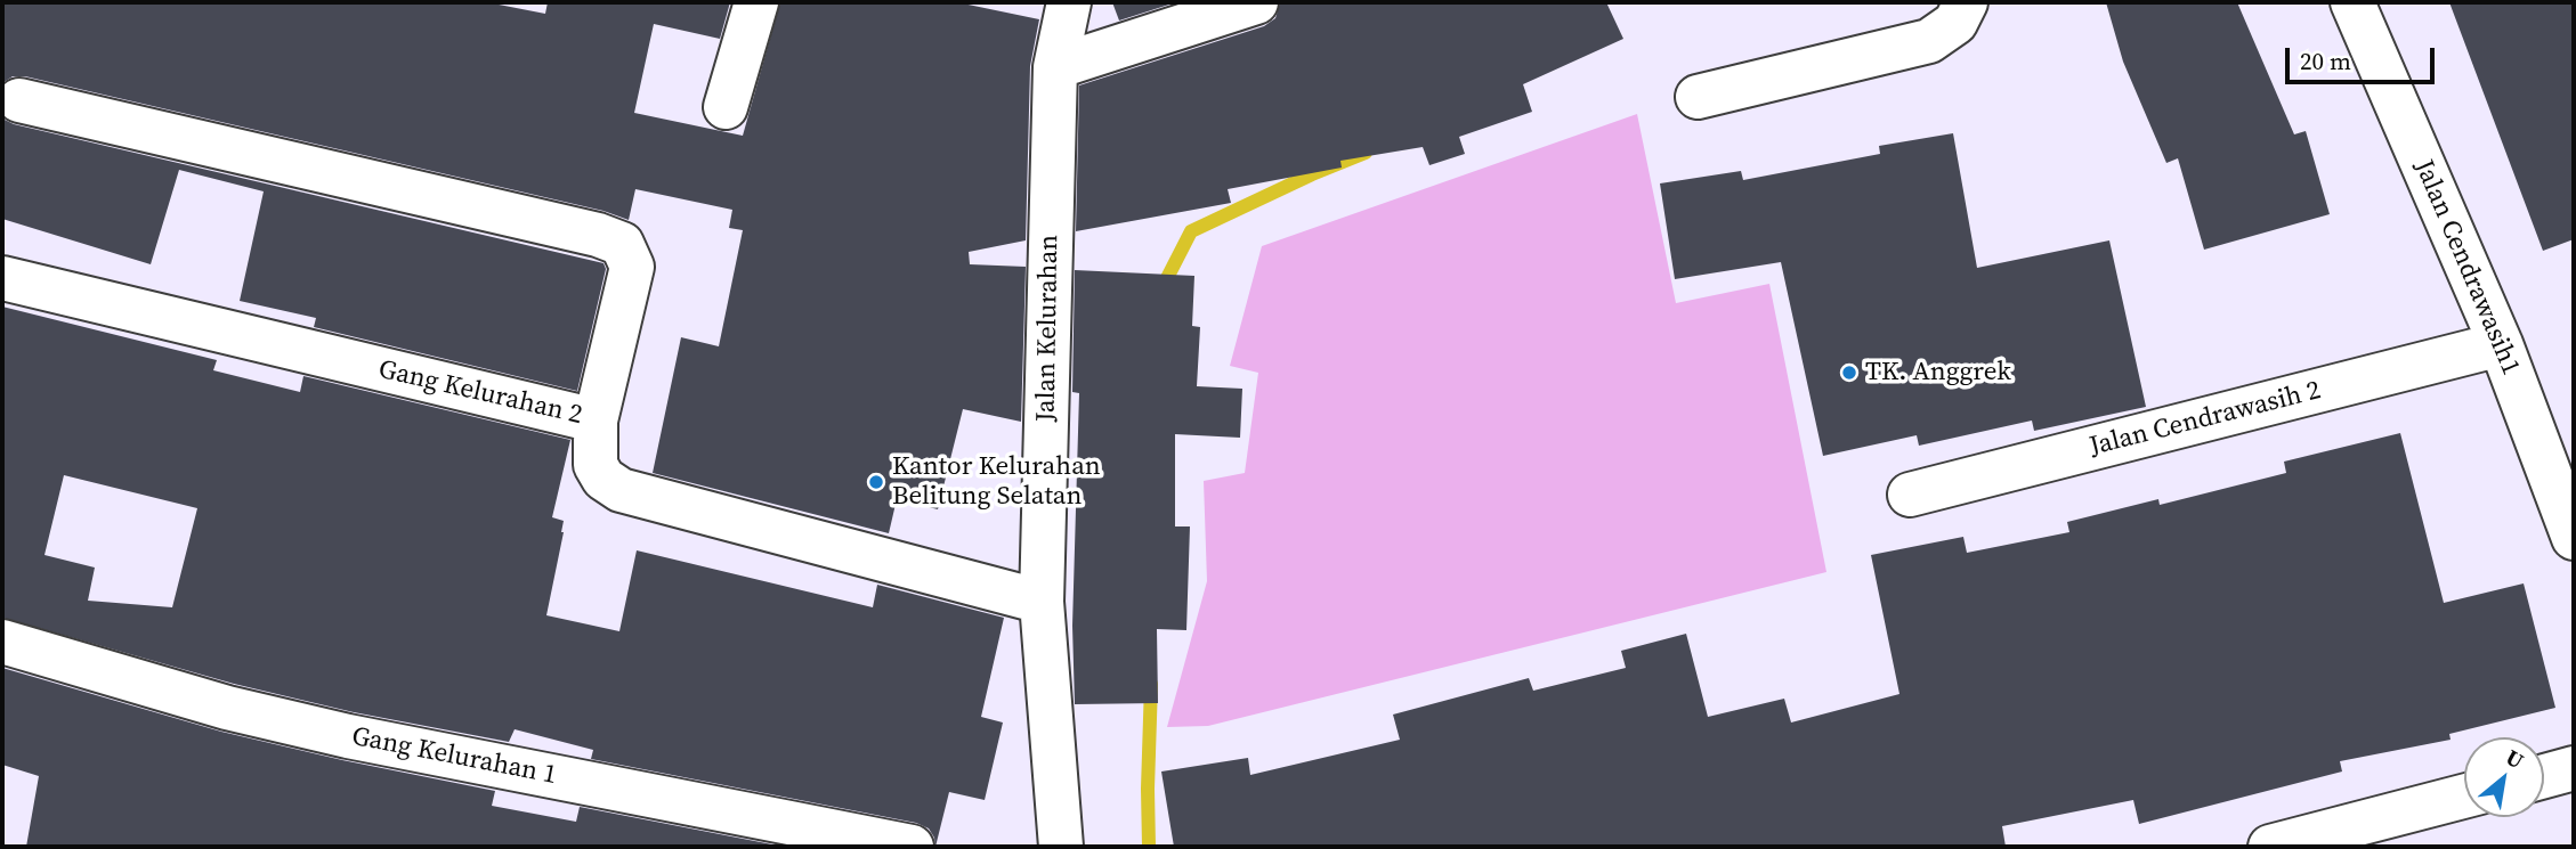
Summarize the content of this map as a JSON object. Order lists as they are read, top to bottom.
{
  "streets": {
    "street": [
      "Jalan Cendrawasih1",
      "Jalan Kelurahan",
      "Gang Kelurahan 2",
      "Jalan Cendrawasih 2",
      "Gang Kelurahan 1"
    ]
  },
  "crossings": [
    ["Jalan Cendrawasih1", "Jalan Cendrawasih 2"],
    ["Jalan Kelurahan", "Gang Kelurahan 2"]
  ],
  "places": ["TK. Anggrek", "Kantor Kelurahan Belitung Selatan"],
  "scale_bar": "20 m",
  "north": "top right"
}
